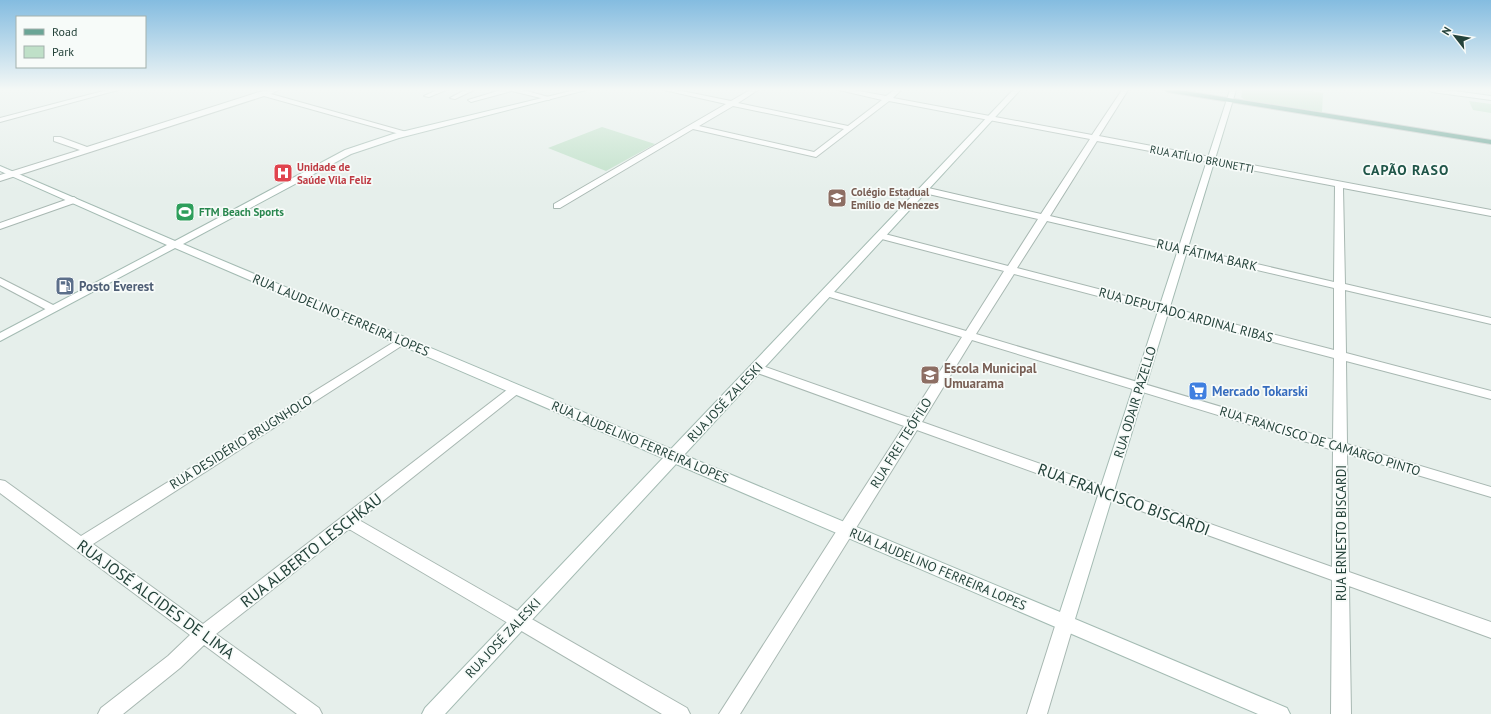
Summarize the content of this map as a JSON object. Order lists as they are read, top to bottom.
{
  "streets": {
    "street": [
      "RUA ATÍLIO BRUNETTI",
      "RUA FÁTIMA BARK",
      "RUA LAUDELINO FERREIRA LOPES",
      "RUA DEPUTADO ARDINAL RIBAS",
      "RUA JOSÉ ZALESKI",
      "RUA ODAIR PAZELLO",
      "RUA FRANCISCO DE CAMARGO PINTO",
      "RUA DESIDÉRIO BRUGNHOLO",
      "RUA FREI TEÓFILO",
      "RUA FRANCISCO BISCARDI",
      "RUA ERNESTO BISCARDI",
      "RUA ALBERTO LESCHKAU",
      "RUA JOSÉ ALCIDES DE LIMA"
    ]
  },
  "crossings": [
    ["RUA ATÍLIO BRUNETTI", "RUA ODAIR PAZELLO"],
    ["RUA ATÍLIO BRUNETTI", "RUA FREI TEÓFILO"],
    ["RUA ATÍLIO BRUNETTI", "RUA ERNESTO BISCARDI"],
    ["RUA FÁTIMA BARK", "RUA JOSÉ ZALESKI"],
    ["RUA FÁTIMA BARK", "RUA ODAIR PAZELLO"],
    ["RUA FÁTIMA BARK", "RUA FREI TEÓFILO"],
    ["RUA FÁTIMA BARK", "RUA ERNESTO BISCARDI"],
    ["RUA LAUDELINO FERREIRA LOPES", "RUA JOSÉ ZALESKI"],
    ["RUA LAUDELINO FERREIRA LOPES", "RUA ODAIR PAZELLO"],
    ["RUA LAUDELINO FERREIRA LOPES", "RUA DESIDÉRIO BRUGNHOLO"],
    ["RUA LAUDELINO FERREIRA LOPES", "RUA FREI TEÓFILO"],
    ["RUA LAUDELINO FERREIRA LOPES", "RUA ALBERTO LESCHKAU"],
    ["RUA DEPUTADO ARDINAL RIBAS", "RUA JOSÉ ZALESKI"],
    ["RUA DEPUTADO ARDINAL RIBAS", "RUA ODAIR PAZELLO"],
    ["RUA DEPUTADO ARDINAL RIBAS", "RUA FREI TEÓFILO"],
    ["RUA DEPUTADO ARDINAL RIBAS", "RUA ERNESTO BISCARDI"],
    ["RUA JOSÉ ZALESKI", "RUA FRANCISCO DE CAMARGO PINTO"],
    ["RUA JOSÉ ZALESKI", "RUA FRANCISCO BISCARDI"],
    ["RUA ODAIR PAZELLO", "RUA FRANCISCO DE CAMARGO PINTO"],
    ["RUA ODAIR PAZELLO", "RUA FRANCISCO BISCARDI"],
    ["RUA FRANCISCO DE CAMARGO PINTO", "RUA FREI TEÓFILO"],
    ["RUA FRANCISCO DE CAMARGO PINTO", "RUA ERNESTO BISCARDI"],
    ["RUA DESIDÉRIO BRUGNHOLO", "RUA JOSÉ ALCIDES DE LIMA"],
    ["RUA FREI TEÓFILO", "RUA FRANCISCO BISCARDI"],
    ["RUA FRANCISCO BISCARDI", "RUA ERNESTO BISCARDI"],
    ["RUA ALBERTO LESCHKAU", "RUA JOSÉ ALCIDES DE LIMA"]
  ],
  "districts": ["CAPÃO RASO"],
  "places": {
    "hospital": ["Unidade de Saúde Vila Feliz"],
    "school or university": ["Colégio Estadual Emílio de Menezes", "Escola Municipal Umuarama"],
    "sports": ["FTM Beach Sports"],
    "fuel station": ["Posto Everest"],
    "supermarket": ["Mercado Tokarski"]
  },
  "legend": ["Road", "Park"],
  "north": "top left"
}
